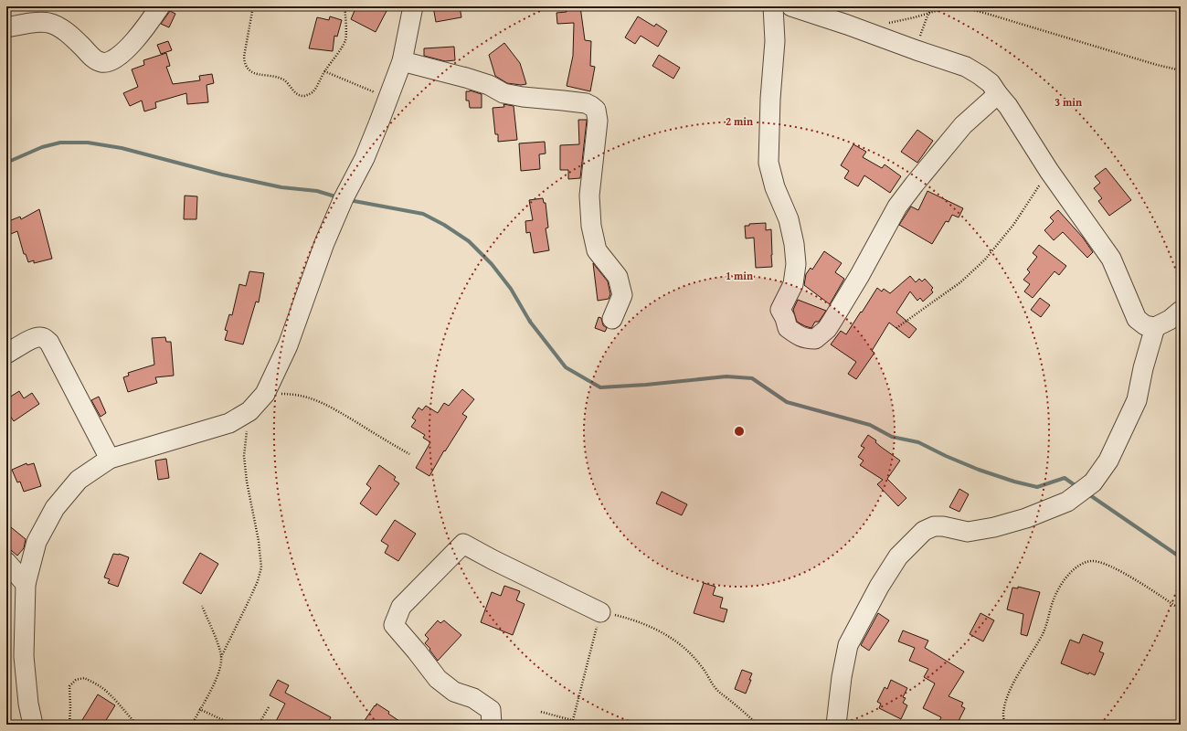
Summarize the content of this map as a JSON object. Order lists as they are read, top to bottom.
{
  "rings": ["3 min", "2 min", "1 min"]
}
